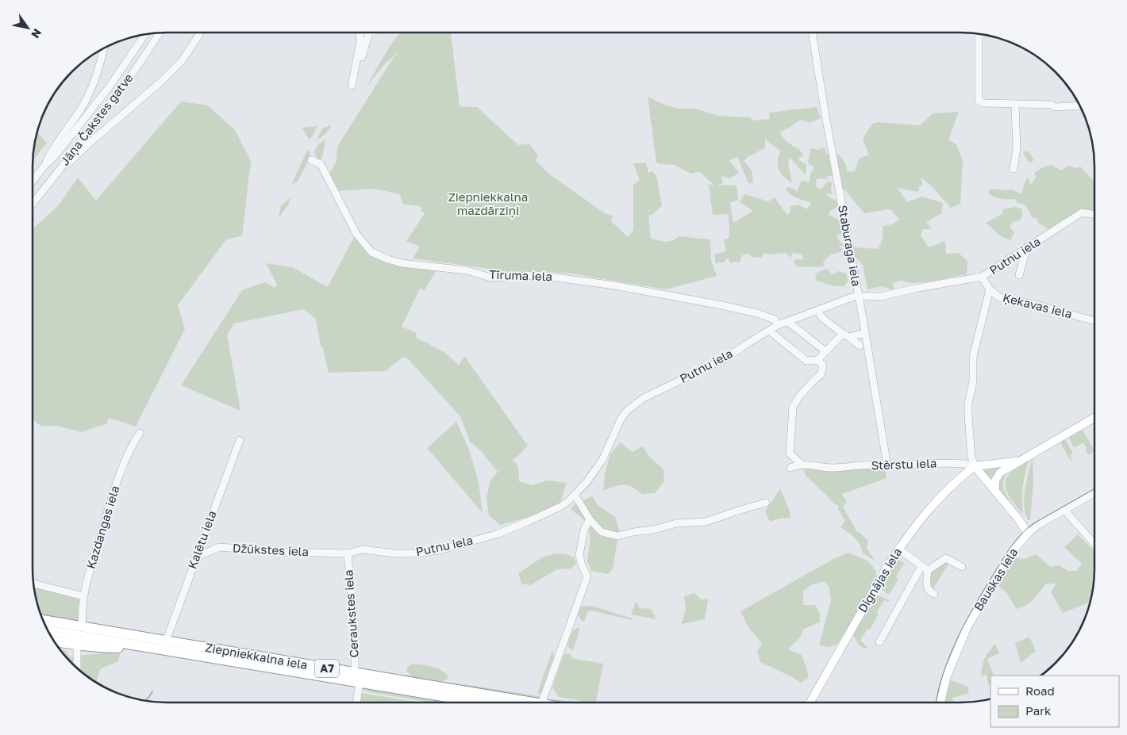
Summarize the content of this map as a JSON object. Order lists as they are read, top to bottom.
{
  "streets": {
    "highway": ["Ziepniekkalna iela", "A7"],
    "main road": ["Stērstu iela", "Bauskas iela", "Dignājas iela"],
    "street": [
      "Jāņa Čakstes gatve",
      "Staburaga iela",
      "Putnu iela",
      "Tīruma iela",
      "Ķekavas iela",
      "Kazdangas iela",
      "Kalētu iela",
      "Džūkstes iela",
      "Ceraukstes iela"
    ]
  },
  "crossings": [
    ["Staburaga iela", "Putnu iela"],
    ["Staburaga iela", "Stērstu iela"],
    ["Putnu iela", "Tīruma iela"],
    ["Putnu iela", "Ķekavas iela"],
    ["Putnu iela", "Džūkstes iela"],
    ["Putnu iela", "Ceraukstes iela"],
    ["Stērstu iela", "Dignājas iela"],
    ["Kazdangas iela", "Ziepniekkalna iela"],
    ["Kalētu iela", "Džūkstes iela"],
    ["Kalētu iela", "Ziepniekkalna iela"],
    ["Džūkstes iela", "Ceraukstes iela"],
    ["Ceraukstes iela", "Ziepniekkalna iela"]
  ],
  "parks": ["Ziepniekkalna mazdārziņi"],
  "legend": ["Road", "Park"],
  "north": "bottom right"
}
